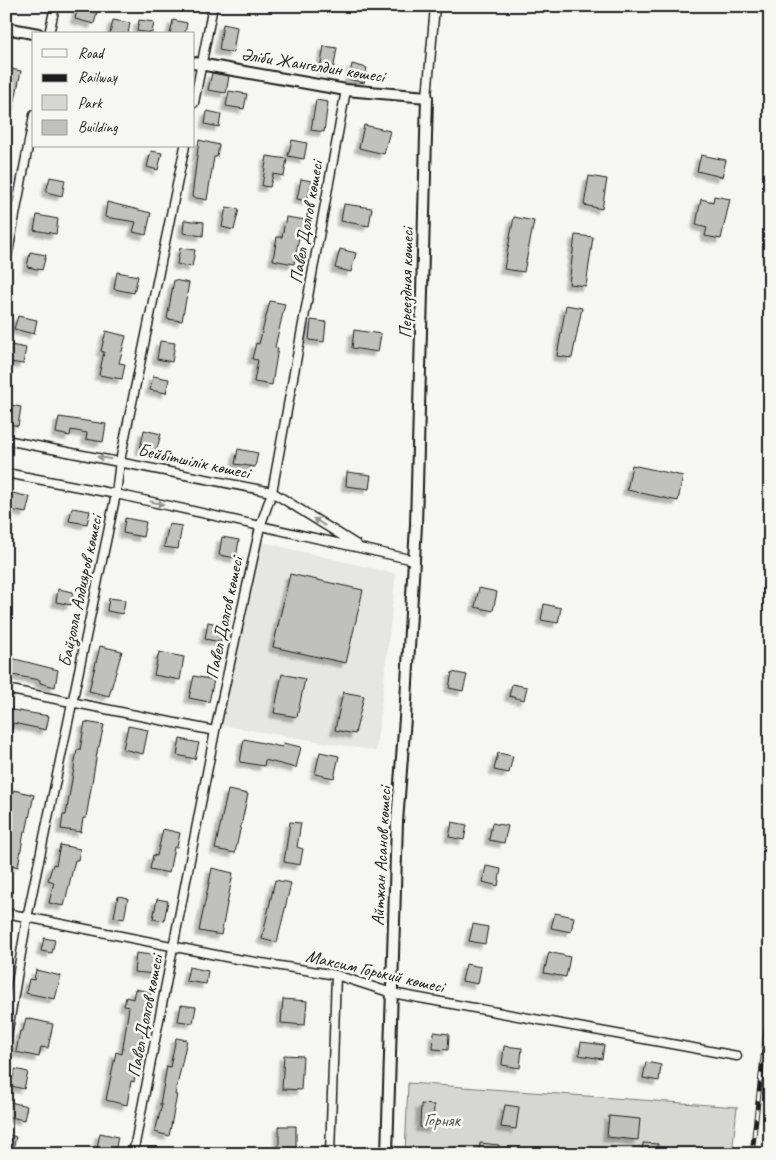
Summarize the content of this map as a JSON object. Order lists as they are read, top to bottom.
{
  "streets": {
    "street": [
      "Әліби Жангелдин көшесі",
      "Павел Долгов көшесі",
      "Переездная көшесі",
      "Бейбітшілік көшесі",
      "Байзолла Алдияров көшесі",
      "Айтжан Асанов көшесі",
      "Максим Горький көшесі"
    ]
  },
  "crossings": [
    ["Әліби Жангелдин көшесі", "Павел Долгов көшесі"],
    ["Әліби Жангелдин көшесі", "Переездная көшесі"],
    ["Павел Долгов көшесі", "Бейбітшілік көшесі"],
    ["Павел Долгов көшесі", "Максим Горький көшесі"],
    ["Переездная көшесі", "Бейбітшілік көшесі"],
    ["Переездная көшесі", "Айтжан Асанов көшесі"],
    ["Бейбітшілік көшесі", "Байзолла Алдияров көшесі"],
    ["Бейбітшілік көшесі", "Айтжан Асанов көшесі"],
    ["Байзолла Алдияров көшесі", "Максим Горький көшесі"],
    ["Айтжан Асанов көшесі", "Максим Горький көшесі"]
  ],
  "parks": ["Горняк"],
  "legend": [
    "Road",
    "Railway",
    "Park",
    "Building"
  ]
}
